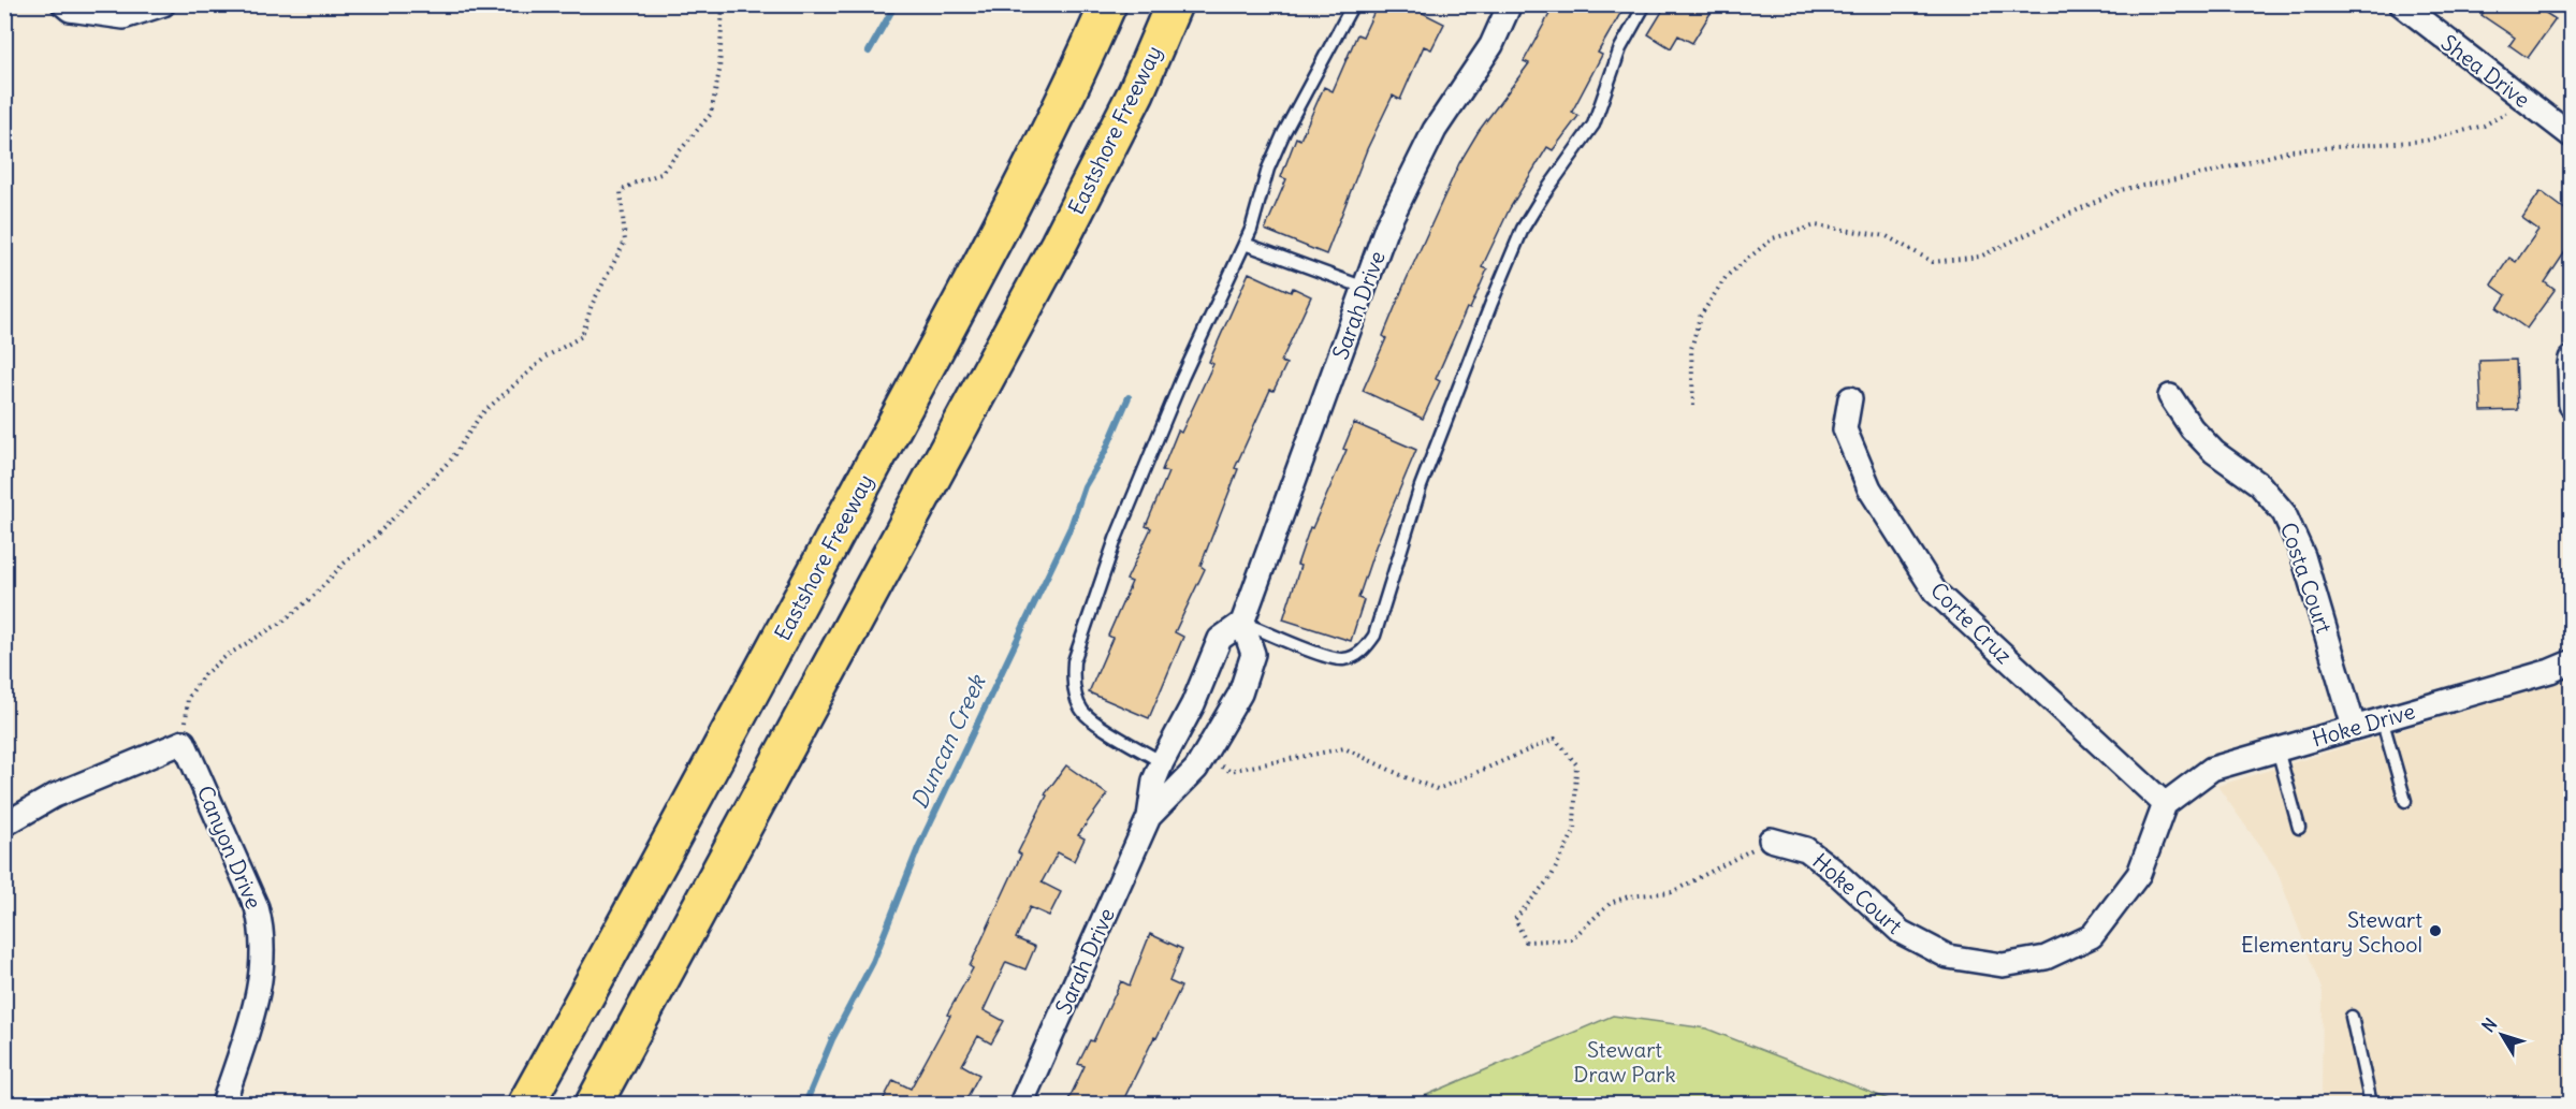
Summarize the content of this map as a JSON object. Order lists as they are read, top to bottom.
{
  "streets": {
    "highway": ["Eastshore Freeway"],
    "street": [
      "Shea Drive",
      "Sarah Drive",
      "Costa Court",
      "Corte Cruz",
      "Hoke Drive",
      "Canyon Drive",
      "Hoke Court"
    ]
  },
  "crossings": [
    ["Costa Court", "Hoke Drive"],
    ["Corte Cruz", "Hoke Drive"],
    ["Corte Cruz", "Hoke Court"],
    ["Hoke Drive", "Hoke Court"]
  ],
  "water": ["Duncan Creek"],
  "parks": ["Stewart Draw Park"],
  "places": ["Stewart Elementary School"],
  "north": "top left"
}
